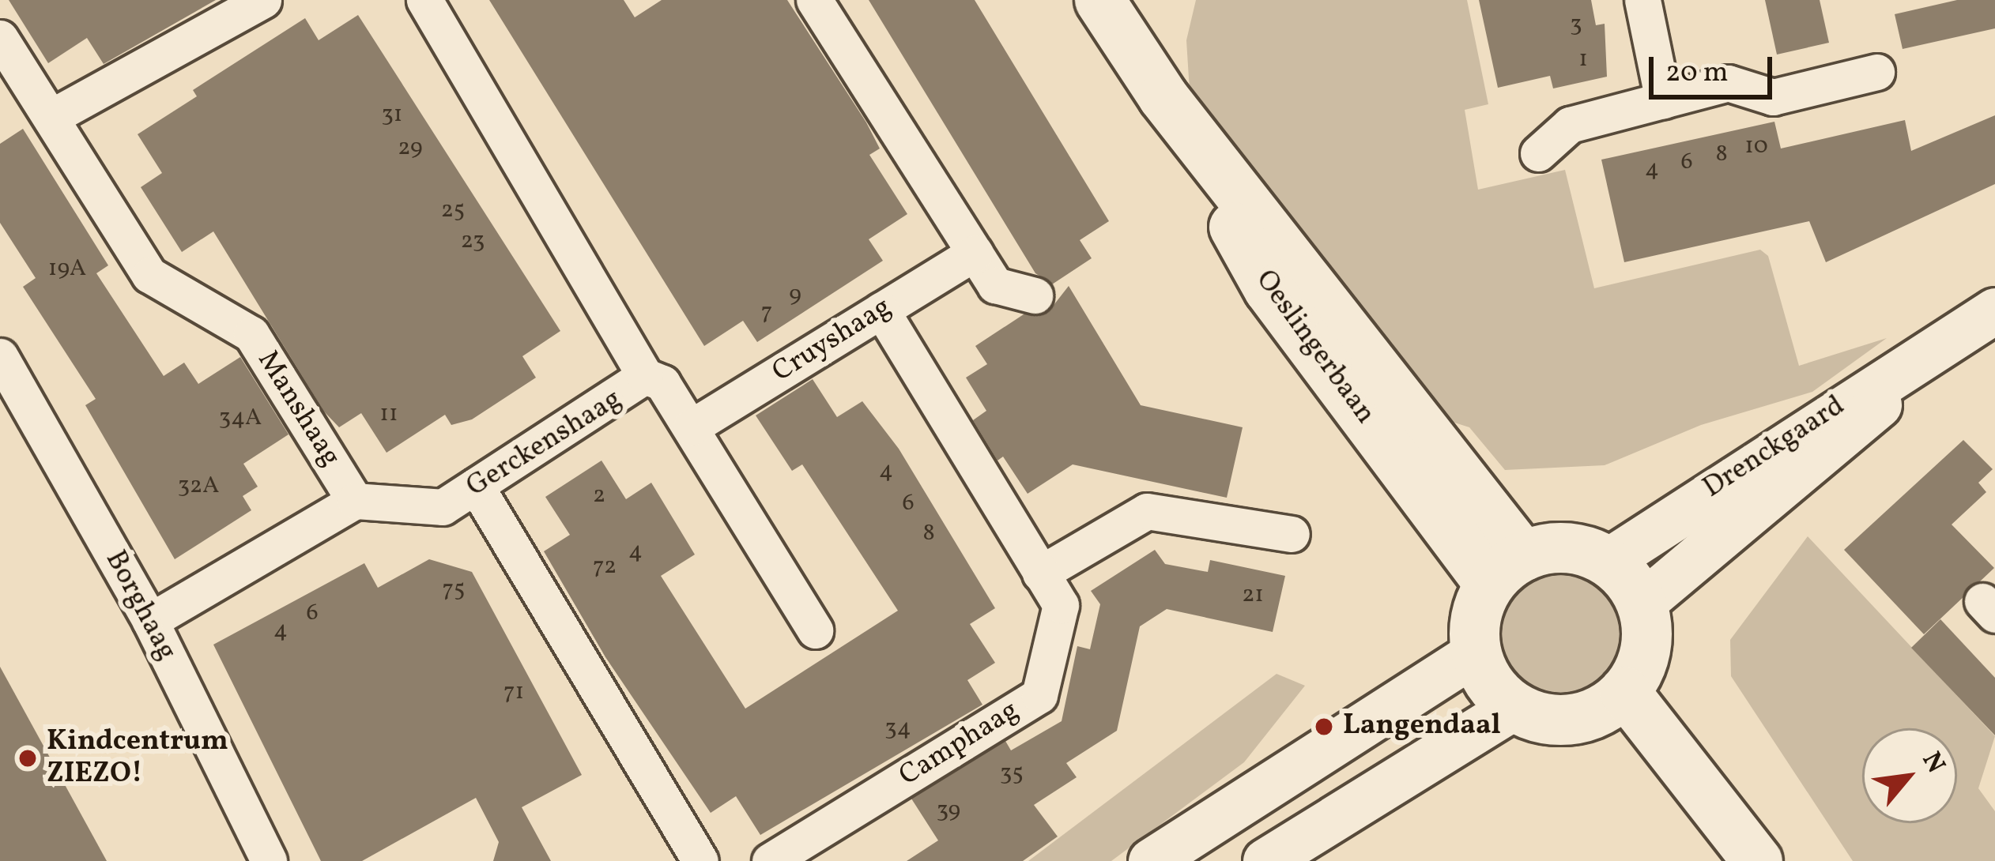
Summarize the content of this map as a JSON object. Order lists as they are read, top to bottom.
{
  "streets": {
    "main road": ["Oeslingerbaan"],
    "street": [
      "Cruyshaag",
      "Manshaag",
      "Gerckenshaag",
      "Drenckgaard",
      "Borghaag",
      "Camphaag"
    ]
  },
  "crossings": [
    ["Cruyshaag", "Camphaag"],
    ["Oeslingerbaan", "Drenckgaard"],
    ["Manshaag", "Gerckenshaag"]
  ],
  "places": ["Langendaal", "Kindcentrum ZIEZO!"],
  "house_numbers": [
    "3",
    "1",
    "31",
    "10",
    "29",
    "8",
    "6",
    "4",
    "25",
    "23",
    "19A",
    "9",
    "7",
    "11",
    "34A",
    "4",
    "32A",
    "2",
    "6",
    "8",
    "4",
    "72",
    "75",
    "21",
    "6",
    "4",
    "71",
    "34",
    "35",
    "39"
  ],
  "scale_bar": "20 m",
  "north": "top right"
}
